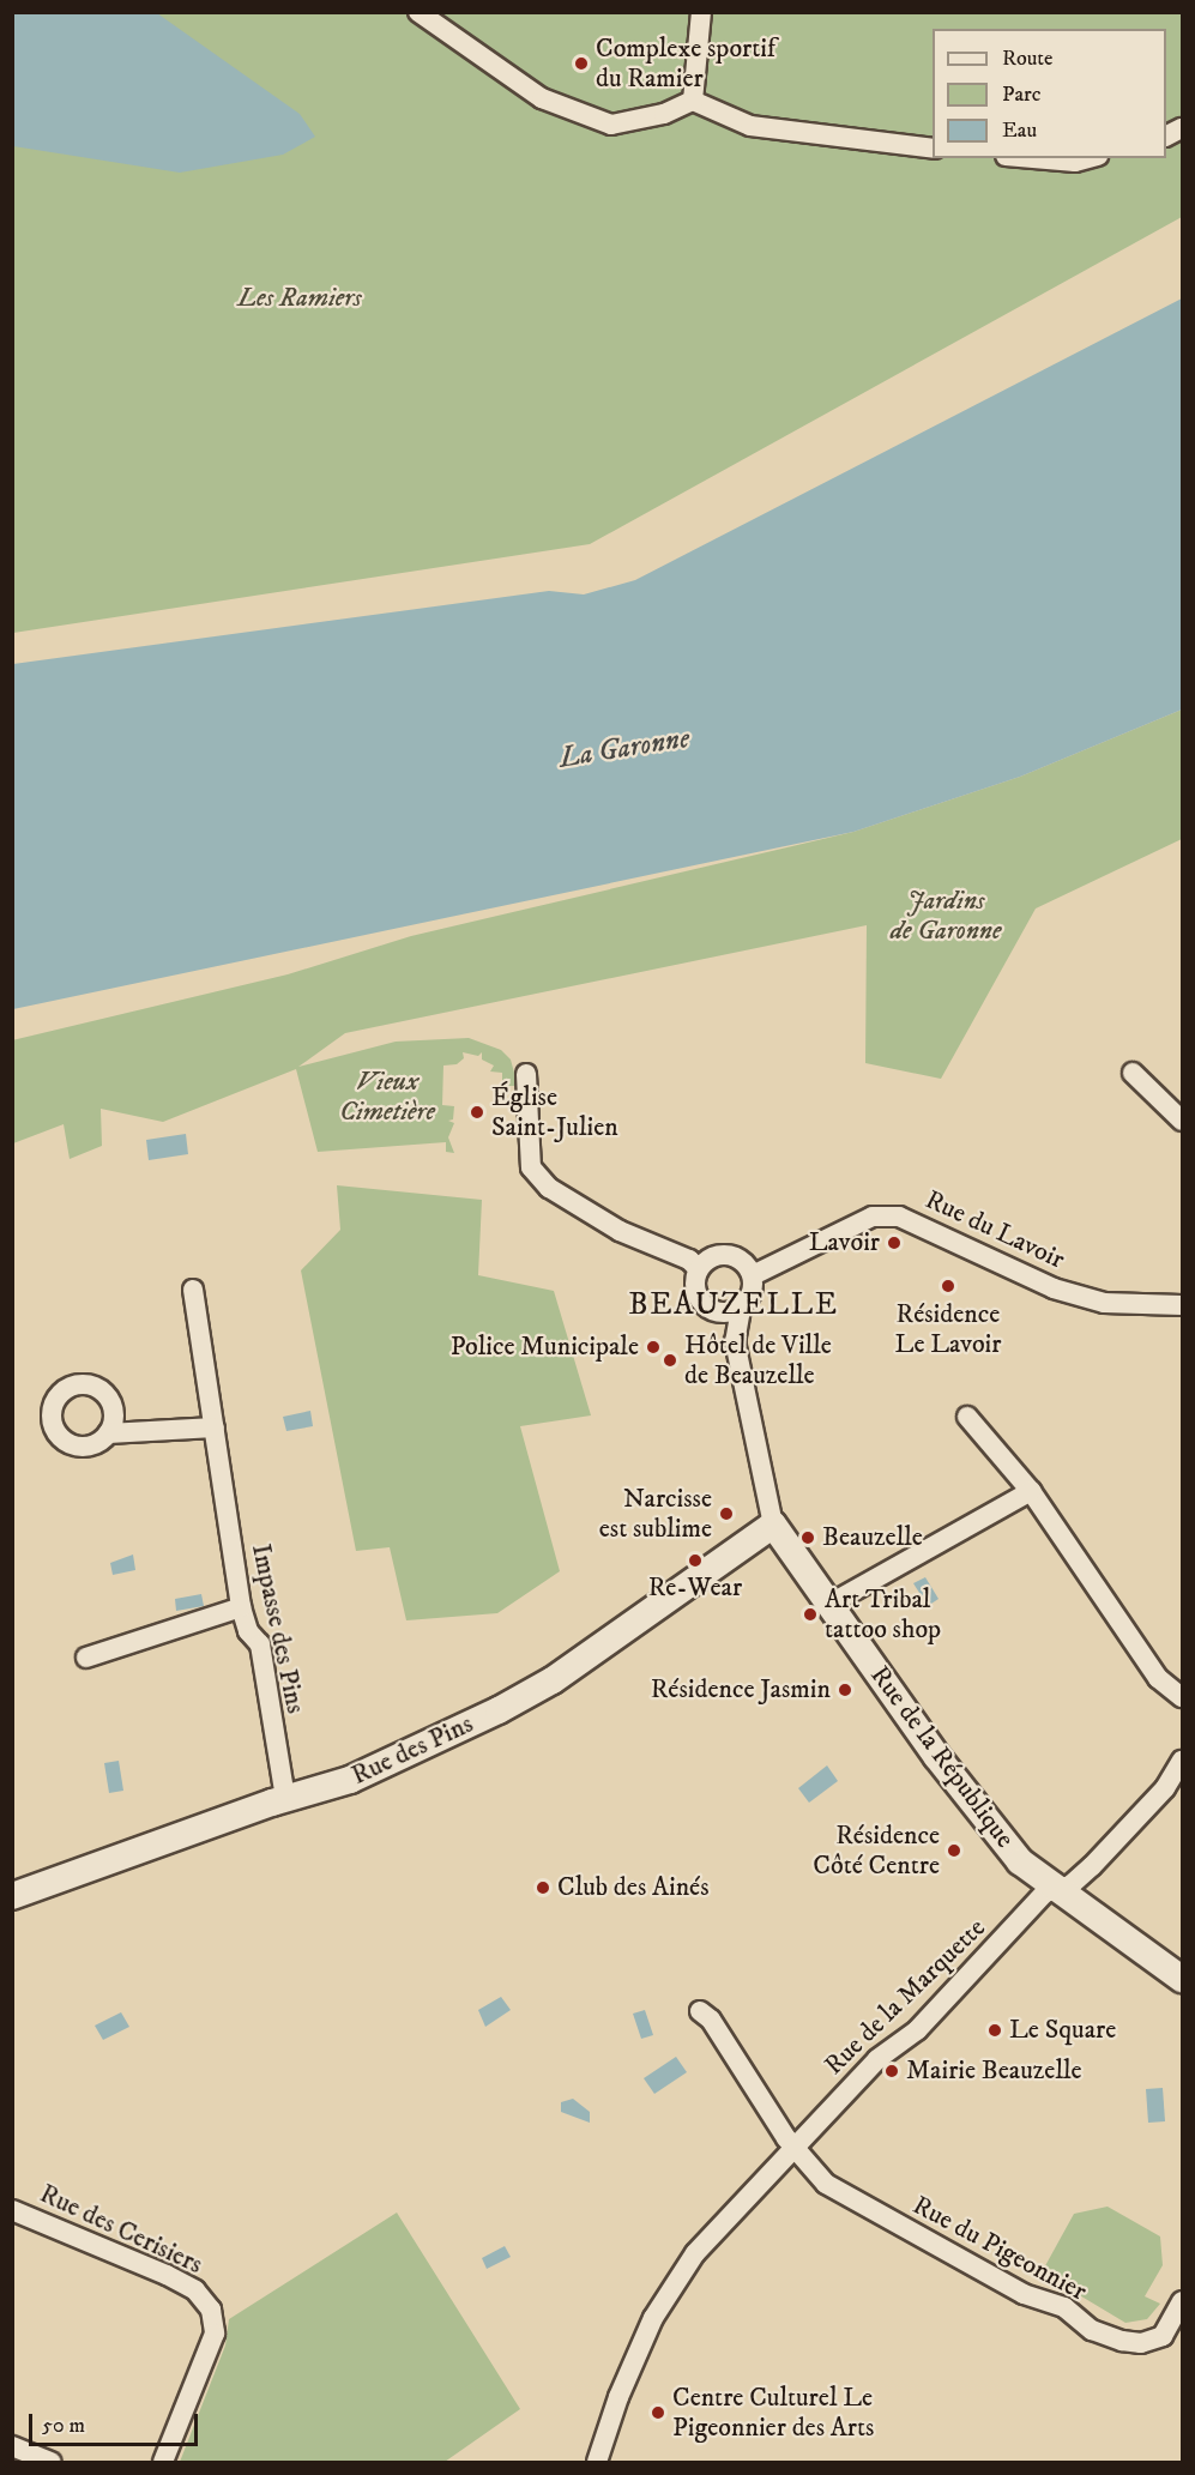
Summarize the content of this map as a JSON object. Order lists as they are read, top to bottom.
{
  "streets": {
    "street": [
      "Rue du Lavoir",
      "Impasse des Pins",
      "Rue des Pins",
      "Rue de la République",
      "Rue de la Marquette",
      "Rue des Cerisiers",
      "Rue du Pigeonnier"
    ]
  },
  "crossings": [
    ["Impasse des Pins", "Rue des Pins"],
    ["Rue des Pins", "Rue de la République"],
    ["Rue de la République", "Rue de la Marquette"],
    ["Rue de la Marquette", "Rue du Pigeonnier"]
  ],
  "districts": ["BEAUZELLE"],
  "water": ["La Garonne"],
  "parks": ["Les Ramiers", "Jardins de Garonne", "Vieux Cimetière"],
  "places": [
    "Complexe sportif du Ramier",
    "Église Saint-Julien",
    "Lavoir",
    "Résidence Le Lavoir",
    "Police Municipale",
    "Hôtel de Ville de Beauzelle",
    "Narcisse est sublime",
    "Beauzelle",
    "Re-Wear",
    "Art Tribal tattoo shop",
    "Résidence Jasmin",
    "Résidence Côté Centre",
    "Club des Ainés",
    "Le Square",
    "Mairie Beauzelle",
    "Centre Culturel Le Pigeonnier des Arts"
  ],
  "legend": ["Route", "Parc", "Eau"],
  "scale_bar": "50 m"
}
